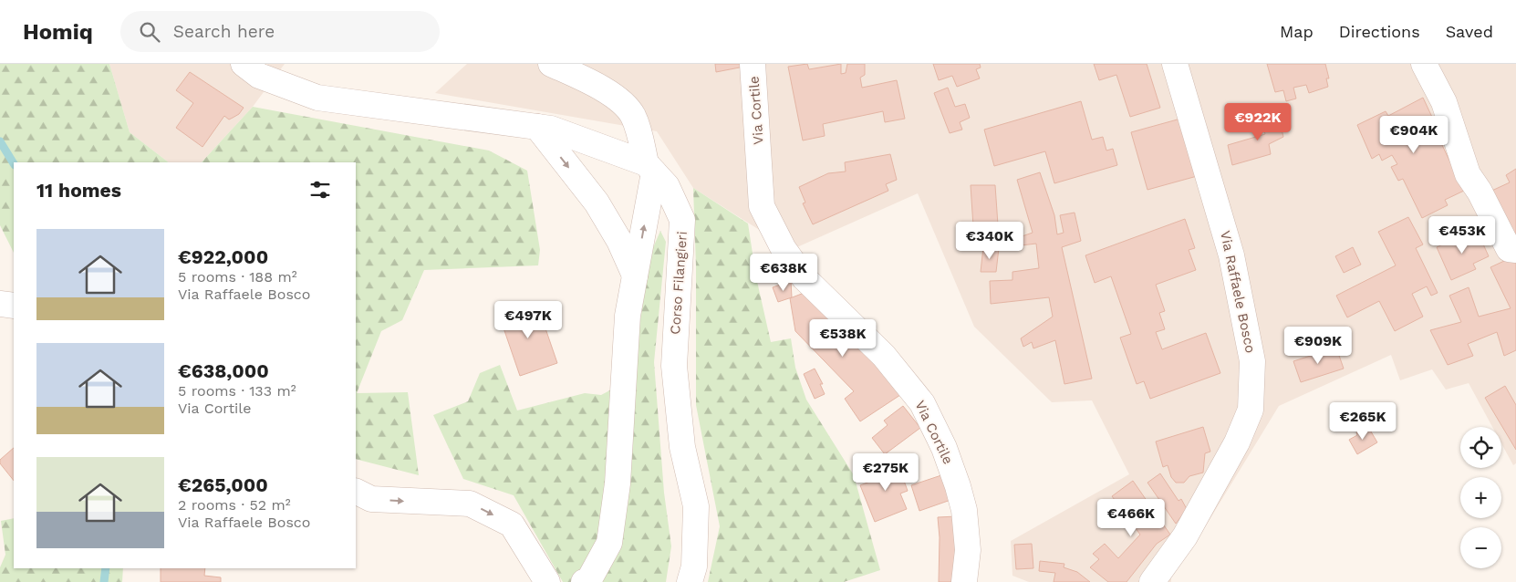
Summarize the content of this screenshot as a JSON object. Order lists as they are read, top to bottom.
{
  "streets": {
    "street": ["Via Cortile", "Corso Filangieri", "Via Raffaele Bosco"]
  },
  "page": {
    "header": "Homiq",
    "search": "Search here",
    "nav": ["Map", "Directions", "Saved"],
    "price": [
      "€922K",
      "€904K",
      "€453K",
      "€340K",
      "€638K",
      "€497K",
      "€538K",
      "€909K",
      "€265K",
      "€275K",
      "€466K"
    ],
    "heading": "11 homes",
    "list": [
      {
        "name": "€922,000",
        "note": "5 rooms · 188 m² · Via Raffaele Bosco"
      },
      {
        "name": "€638,000",
        "note": "5 rooms · 133 m² · Via Cortile"
      },
      {
        "name": "€265,000",
        "note": "2 rooms · 52 m² · Via Raffaele Bosco"
      }
    ],
    "map_buttons": ["+", "−"]
  }
}
